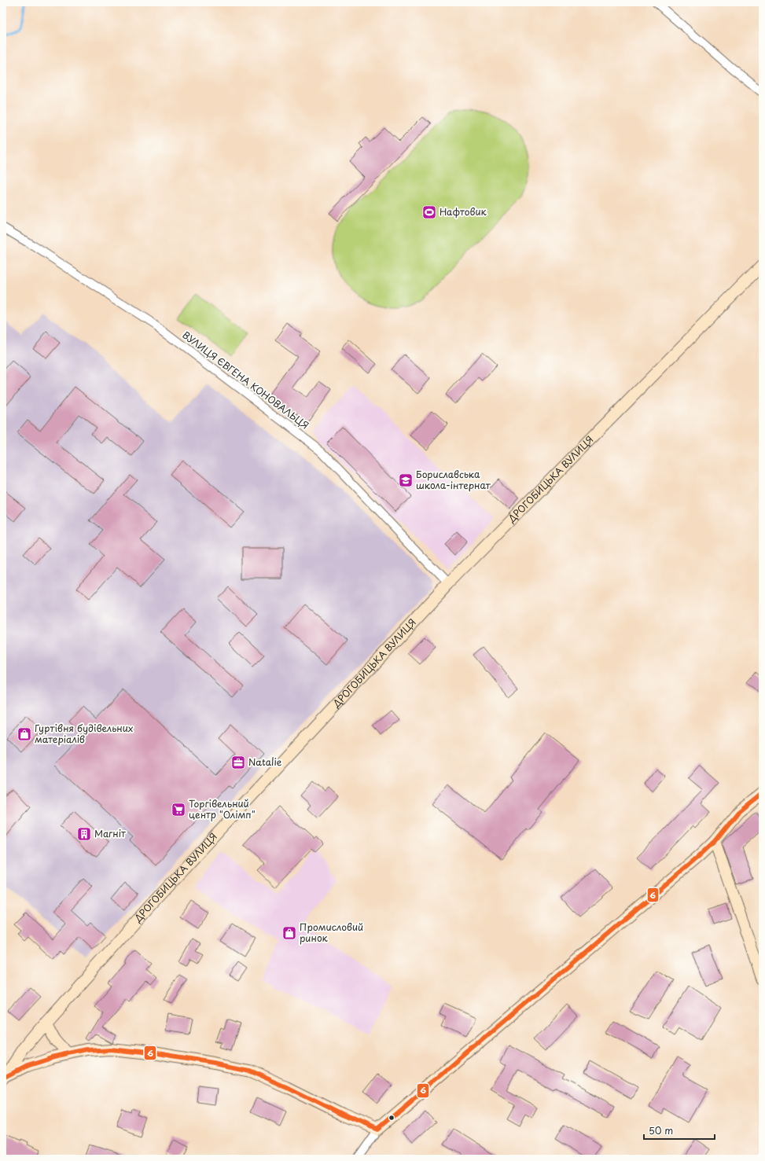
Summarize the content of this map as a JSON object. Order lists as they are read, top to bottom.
{
  "streets": {
    "main road": ["ДРОГОБИЦЬКА ВУЛИЦЯ"],
    "street": ["ВУЛИЦЯ ЄВГЕНА КОНОВАЛЬЦЯ"]
  },
  "crossings": [
    ["ВУЛИЦЯ ЄВГЕНА КОНОВАЛЬЦЯ", "ДРОГОБИЦЬКА ВУЛИЦЯ"]
  ],
  "places": {
    "sports": ["Нафтовик"],
    "school or university": ["Бориславська школа-інтернат"],
    "shop": ["Гуртівня будівельних матеріалів", "Промисловий ринок"],
    "office": ["Natalie"],
    "supermarket": ["Торгівельний центр \"Олімп\""],
    "building": ["Магніт"]
  },
  "lines": ["transit line 6"],
  "scale_bar": "50 m"
}
